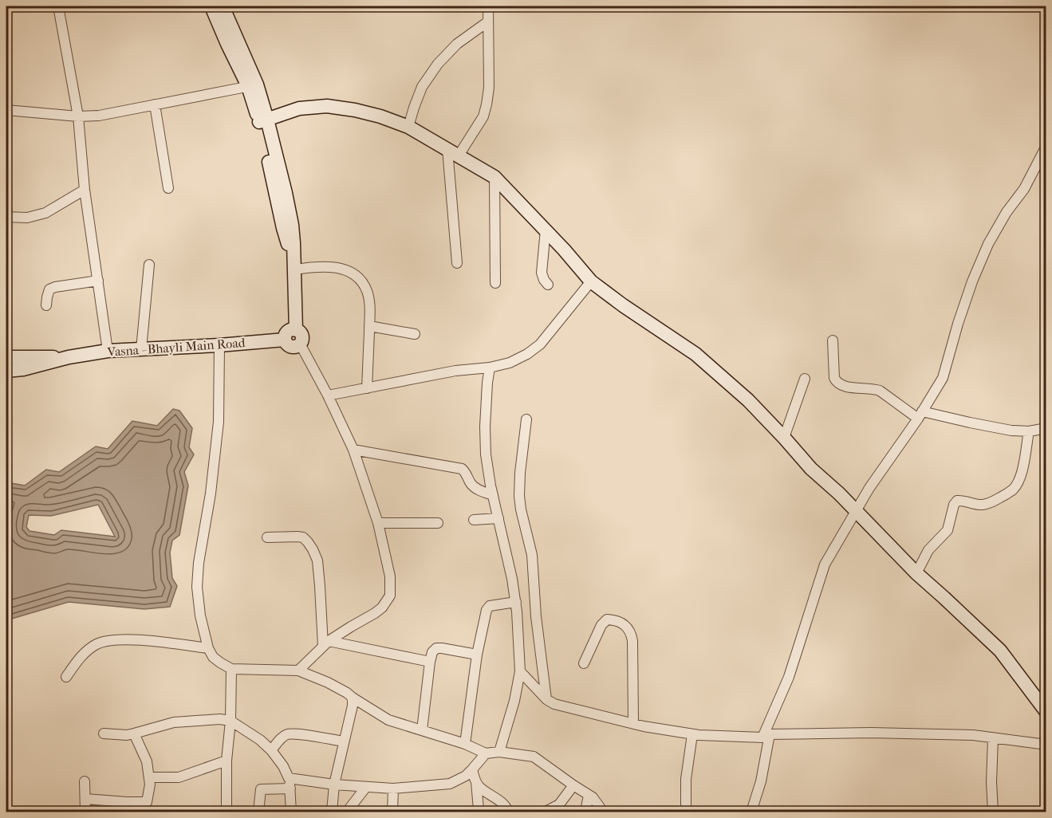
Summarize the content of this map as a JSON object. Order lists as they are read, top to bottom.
{
  "streets": {
    "street": ["Vasna - Bhayli Main Road"]
  }
}
